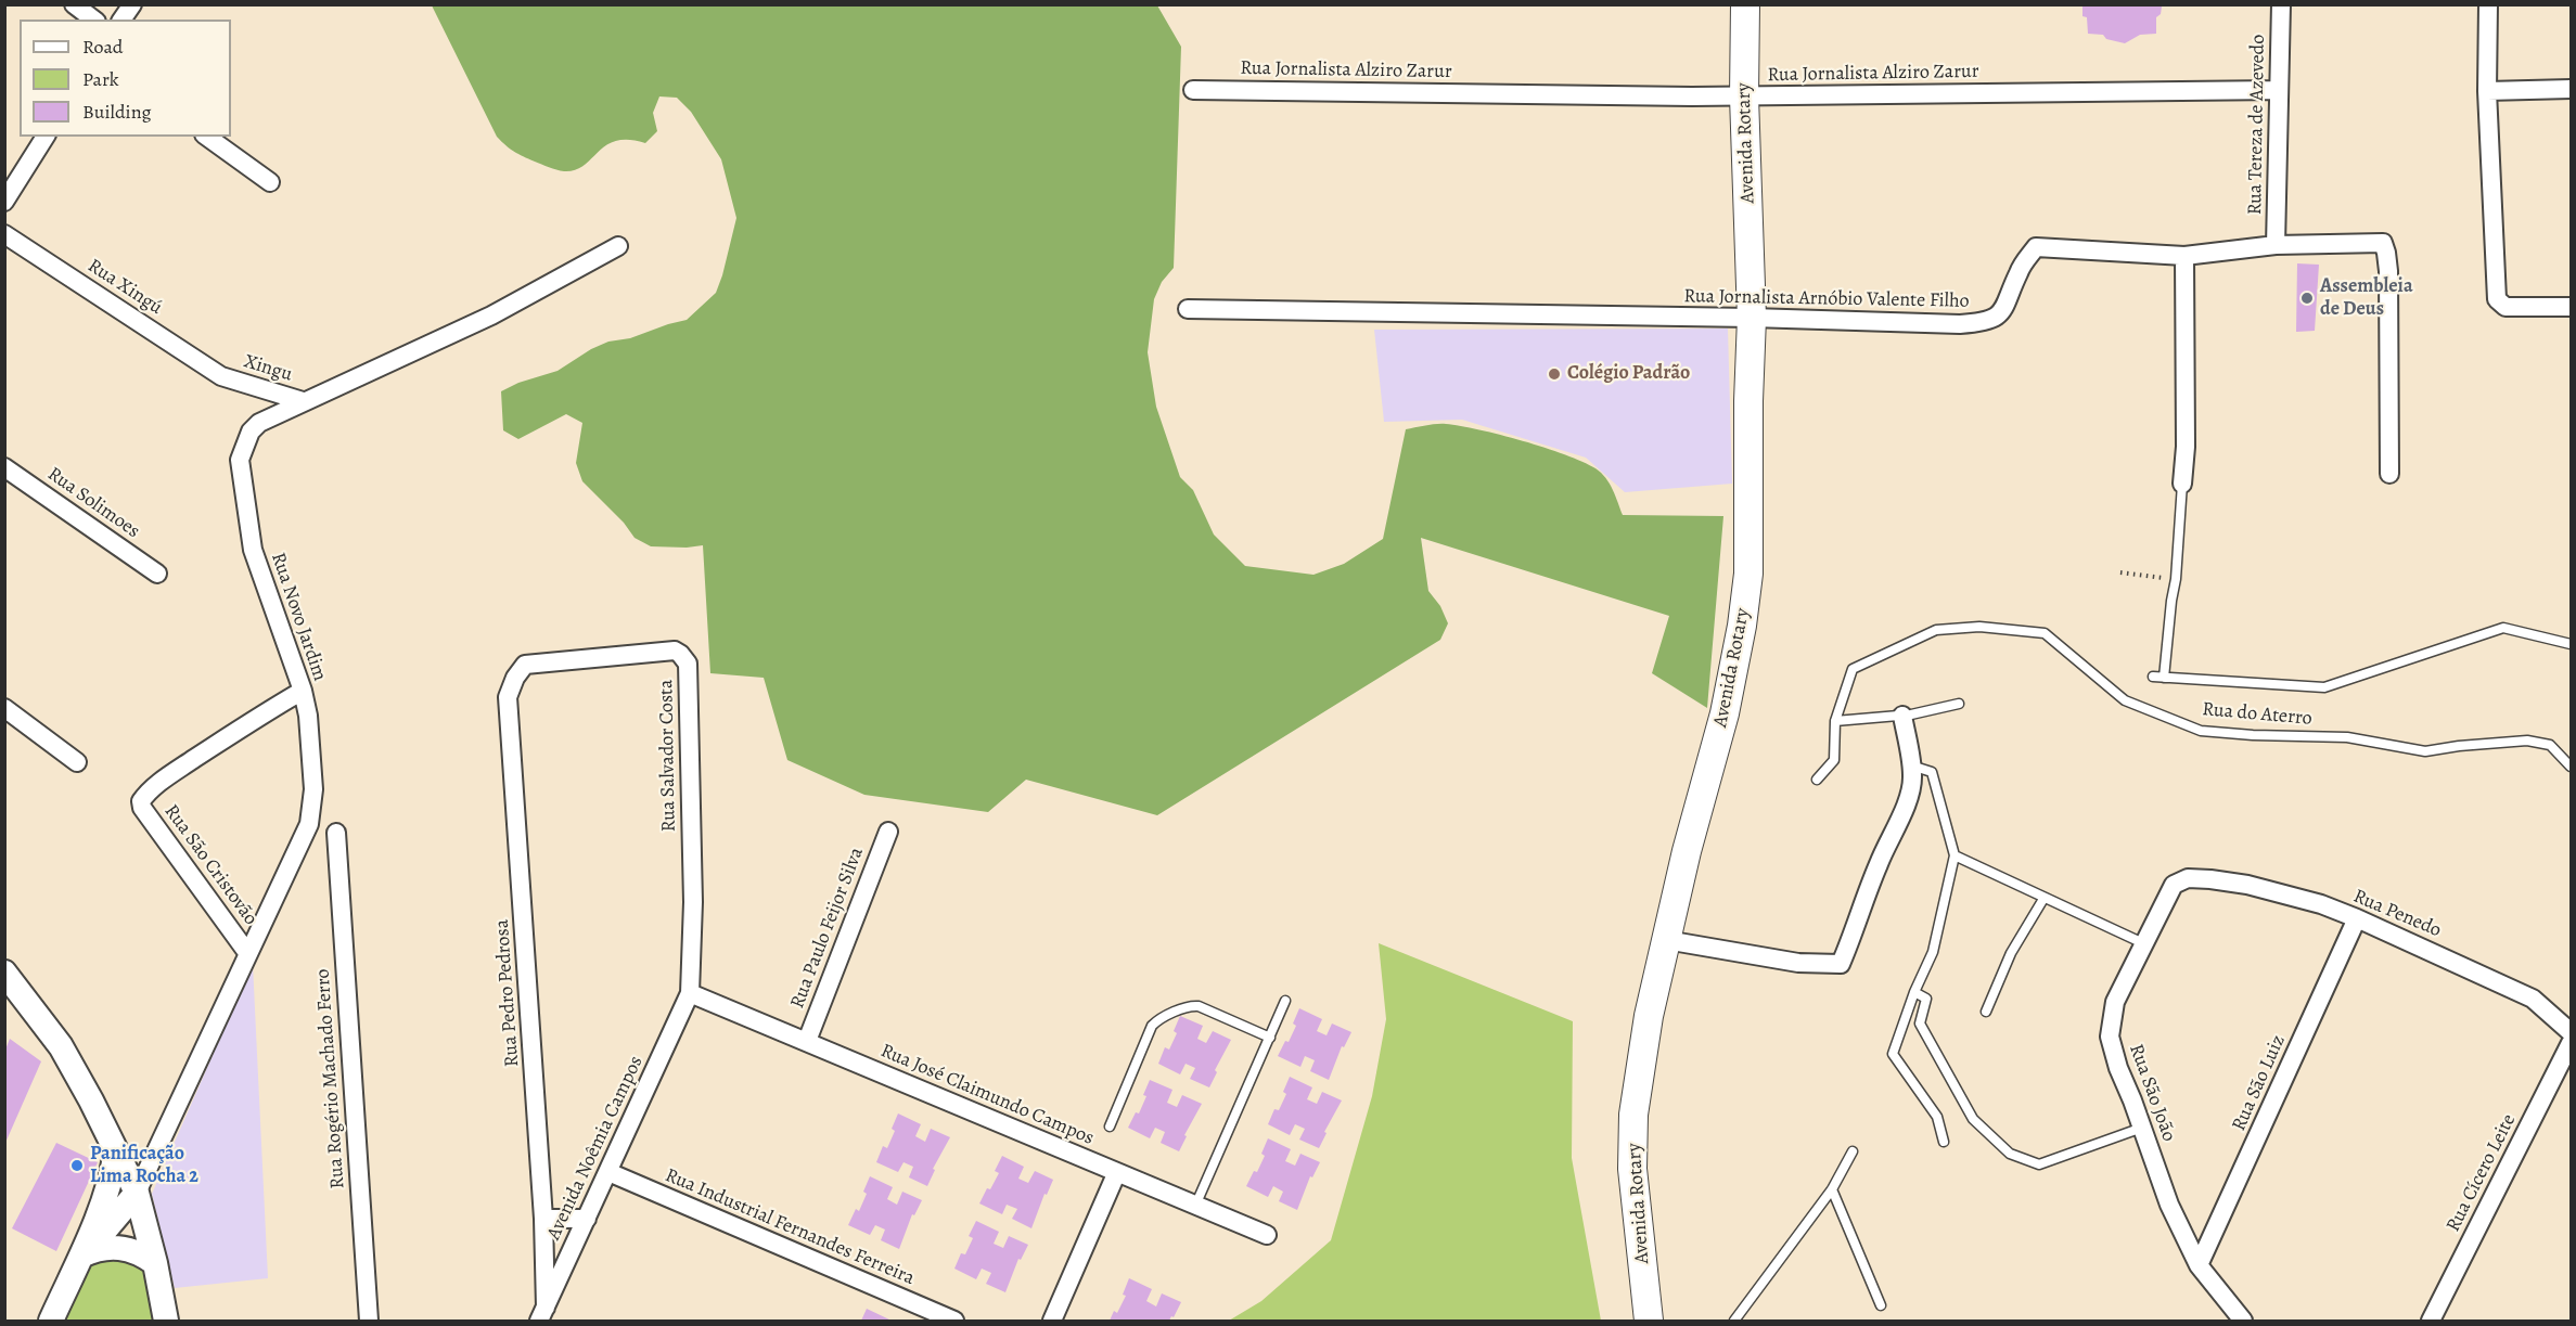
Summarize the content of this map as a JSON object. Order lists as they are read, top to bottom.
{
  "streets": {
    "main road": ["Avenida Rotary"],
    "street": [
      "Rua Jornalista Alziro Zarur",
      "Rua Tereza de Azevedo",
      "Rua Xingú",
      "Rua Jornalista Arnóbio Valente Filho",
      "Xingu",
      "Rua Solimoes",
      "Rua Novo Jardim",
      "Rua Salvador Costa",
      "Rua São Cristovão",
      "Rua Penedo",
      "Rua Paulo Feijor Silva",
      "Rua Pedro Pedrosa",
      "Rua Rogério Machado Ferro",
      "Rua São Luiz",
      "Rua São João",
      "Rua José Claimundo Campos",
      "Avenida Noêmia Campos",
      "Rua Cícero Leite",
      "Rua Industrial Fernandes Ferreira"
    ],
    "lane": ["Rua do Aterro"]
  },
  "crossings": [
    ["Rua Jornalista Alziro Zarur", "Rua Tereza de Azevedo"],
    ["Rua Jornalista Alziro Zarur", "Avenida Rotary"],
    ["Rua Tereza de Azevedo", "Rua Jornalista Arnóbio Valente Filho"],
    ["Avenida Rotary", "Rua Jornalista Arnóbio Valente Filho"],
    ["Rua Xingú", "Xingu"],
    ["Xingu", "Rua Novo Jardim"],
    ["Rua Novo Jardim", "Rua São Cristovão"],
    ["Rua Salvador Costa", "Rua Pedro Pedrosa"],
    ["Rua Salvador Costa", "Rua José Claimundo Campos"],
    ["Rua Salvador Costa", "Avenida Noêmia Campos"],
    ["Rua Penedo", "Rua São Luiz"],
    ["Rua Penedo", "Rua São João"],
    ["Rua Paulo Feijor Silva", "Rua José Claimundo Campos"],
    ["Rua Pedro Pedrosa", "Avenida Noêmia Campos"],
    ["Rua São Luiz", "Rua São João"],
    ["Rua José Claimundo Campos", "Avenida Noêmia Campos"],
    ["Avenida Noêmia Campos", "Rua Industrial Fernandes Ferreira"]
  ],
  "places": ["Assembleia de Deus", "Colégio Padrão", "Panificação Lima Rocha 2"],
  "legend": ["Road", "Park", "Building"]
}
